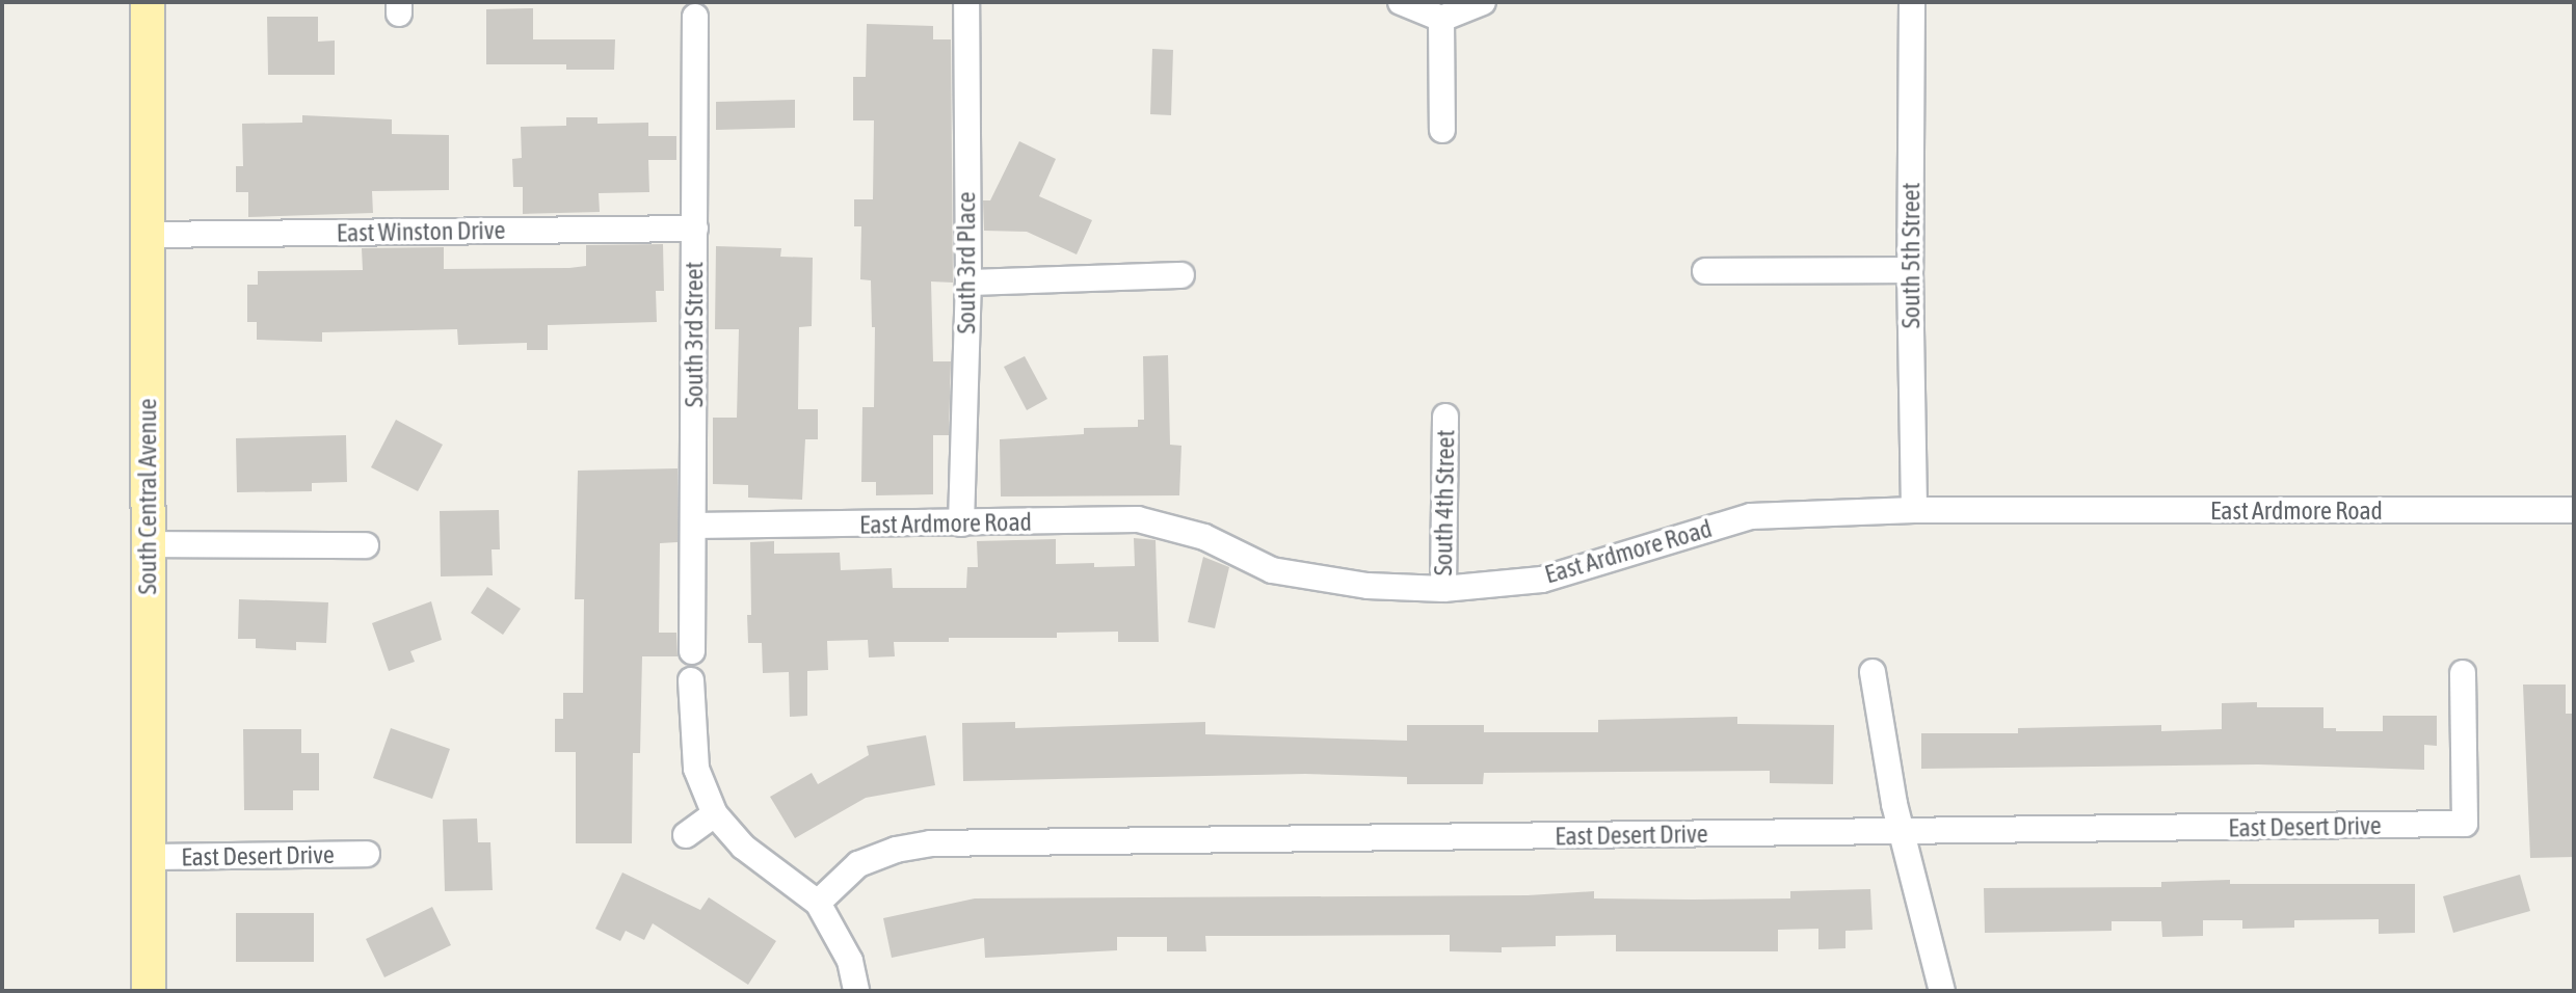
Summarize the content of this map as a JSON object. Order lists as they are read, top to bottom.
{
  "streets": {
    "main road": ["South Central Avenue"],
    "street": [
      "East Winston Drive",
      "South 5th Street",
      "South 3rd Place",
      "South 3rd Street",
      "South 4th Street",
      "East Ardmore Road",
      "East Desert Drive"
    ]
  },
  "crossings": [
    ["East Winston Drive", "South 3rd Street"],
    ["East Winston Drive", "South Central Avenue"],
    ["South 5th Street", "East Ardmore Road"],
    ["South 3rd Place", "East Ardmore Road"],
    ["South 3rd Street", "East Ardmore Road"],
    ["South Central Avenue", "East Desert Drive"],
    ["South 4th Street", "East Ardmore Road"]
  ]
}
